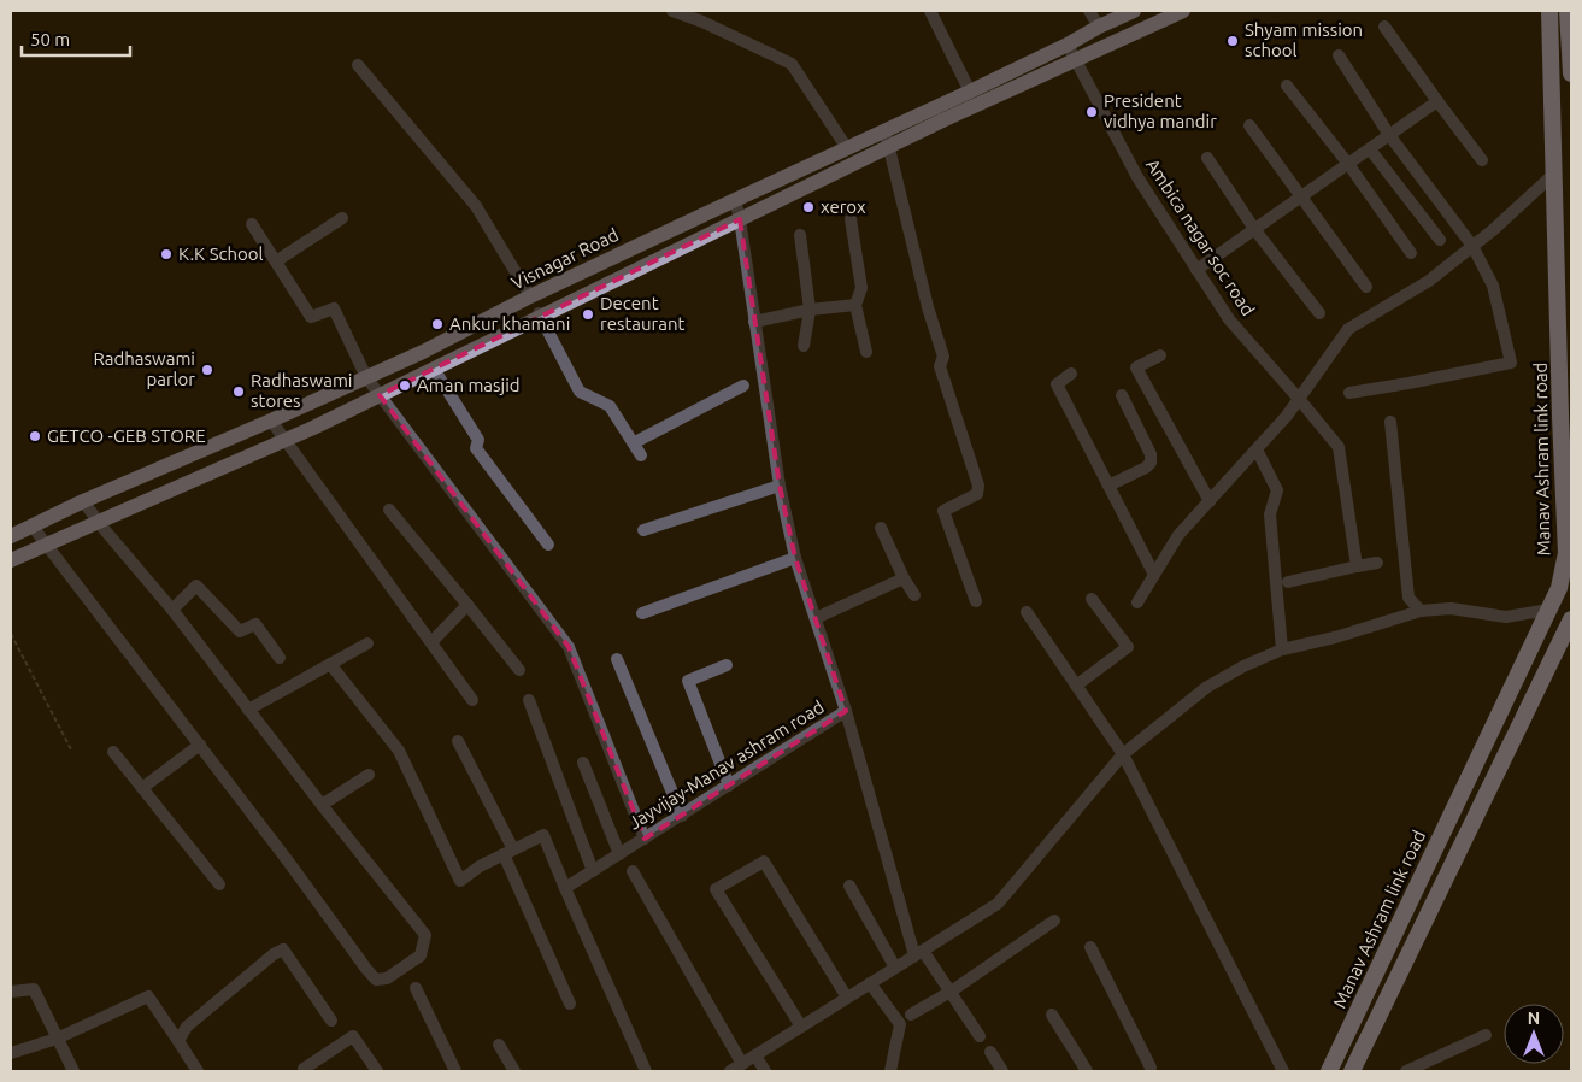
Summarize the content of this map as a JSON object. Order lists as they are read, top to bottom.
{
  "streets": {
    "highway": ["Manav Ashram link road"],
    "main road": ["Visnagar Road"],
    "street": ["Ambica nagar soc road", "Jayvijay-Manav ashram road"]
  },
  "crossings": [
    ["Ambica nagar soc road", "Visnagar Road"],
    ["Visnagar Road", "Jayvijay-Manav ashram road"]
  ],
  "places": [
    "Shyam mission school",
    "President vidhya mandir",
    "xerox",
    "K.K School",
    "Decent restaurant",
    "Ankur khamani",
    "Radhaswami parlor",
    "Aman masjid",
    "Radhaswami stores",
    "GETCO -GEB STORE"
  ],
  "scale_bar": "50 m",
  "north": "top"
}
